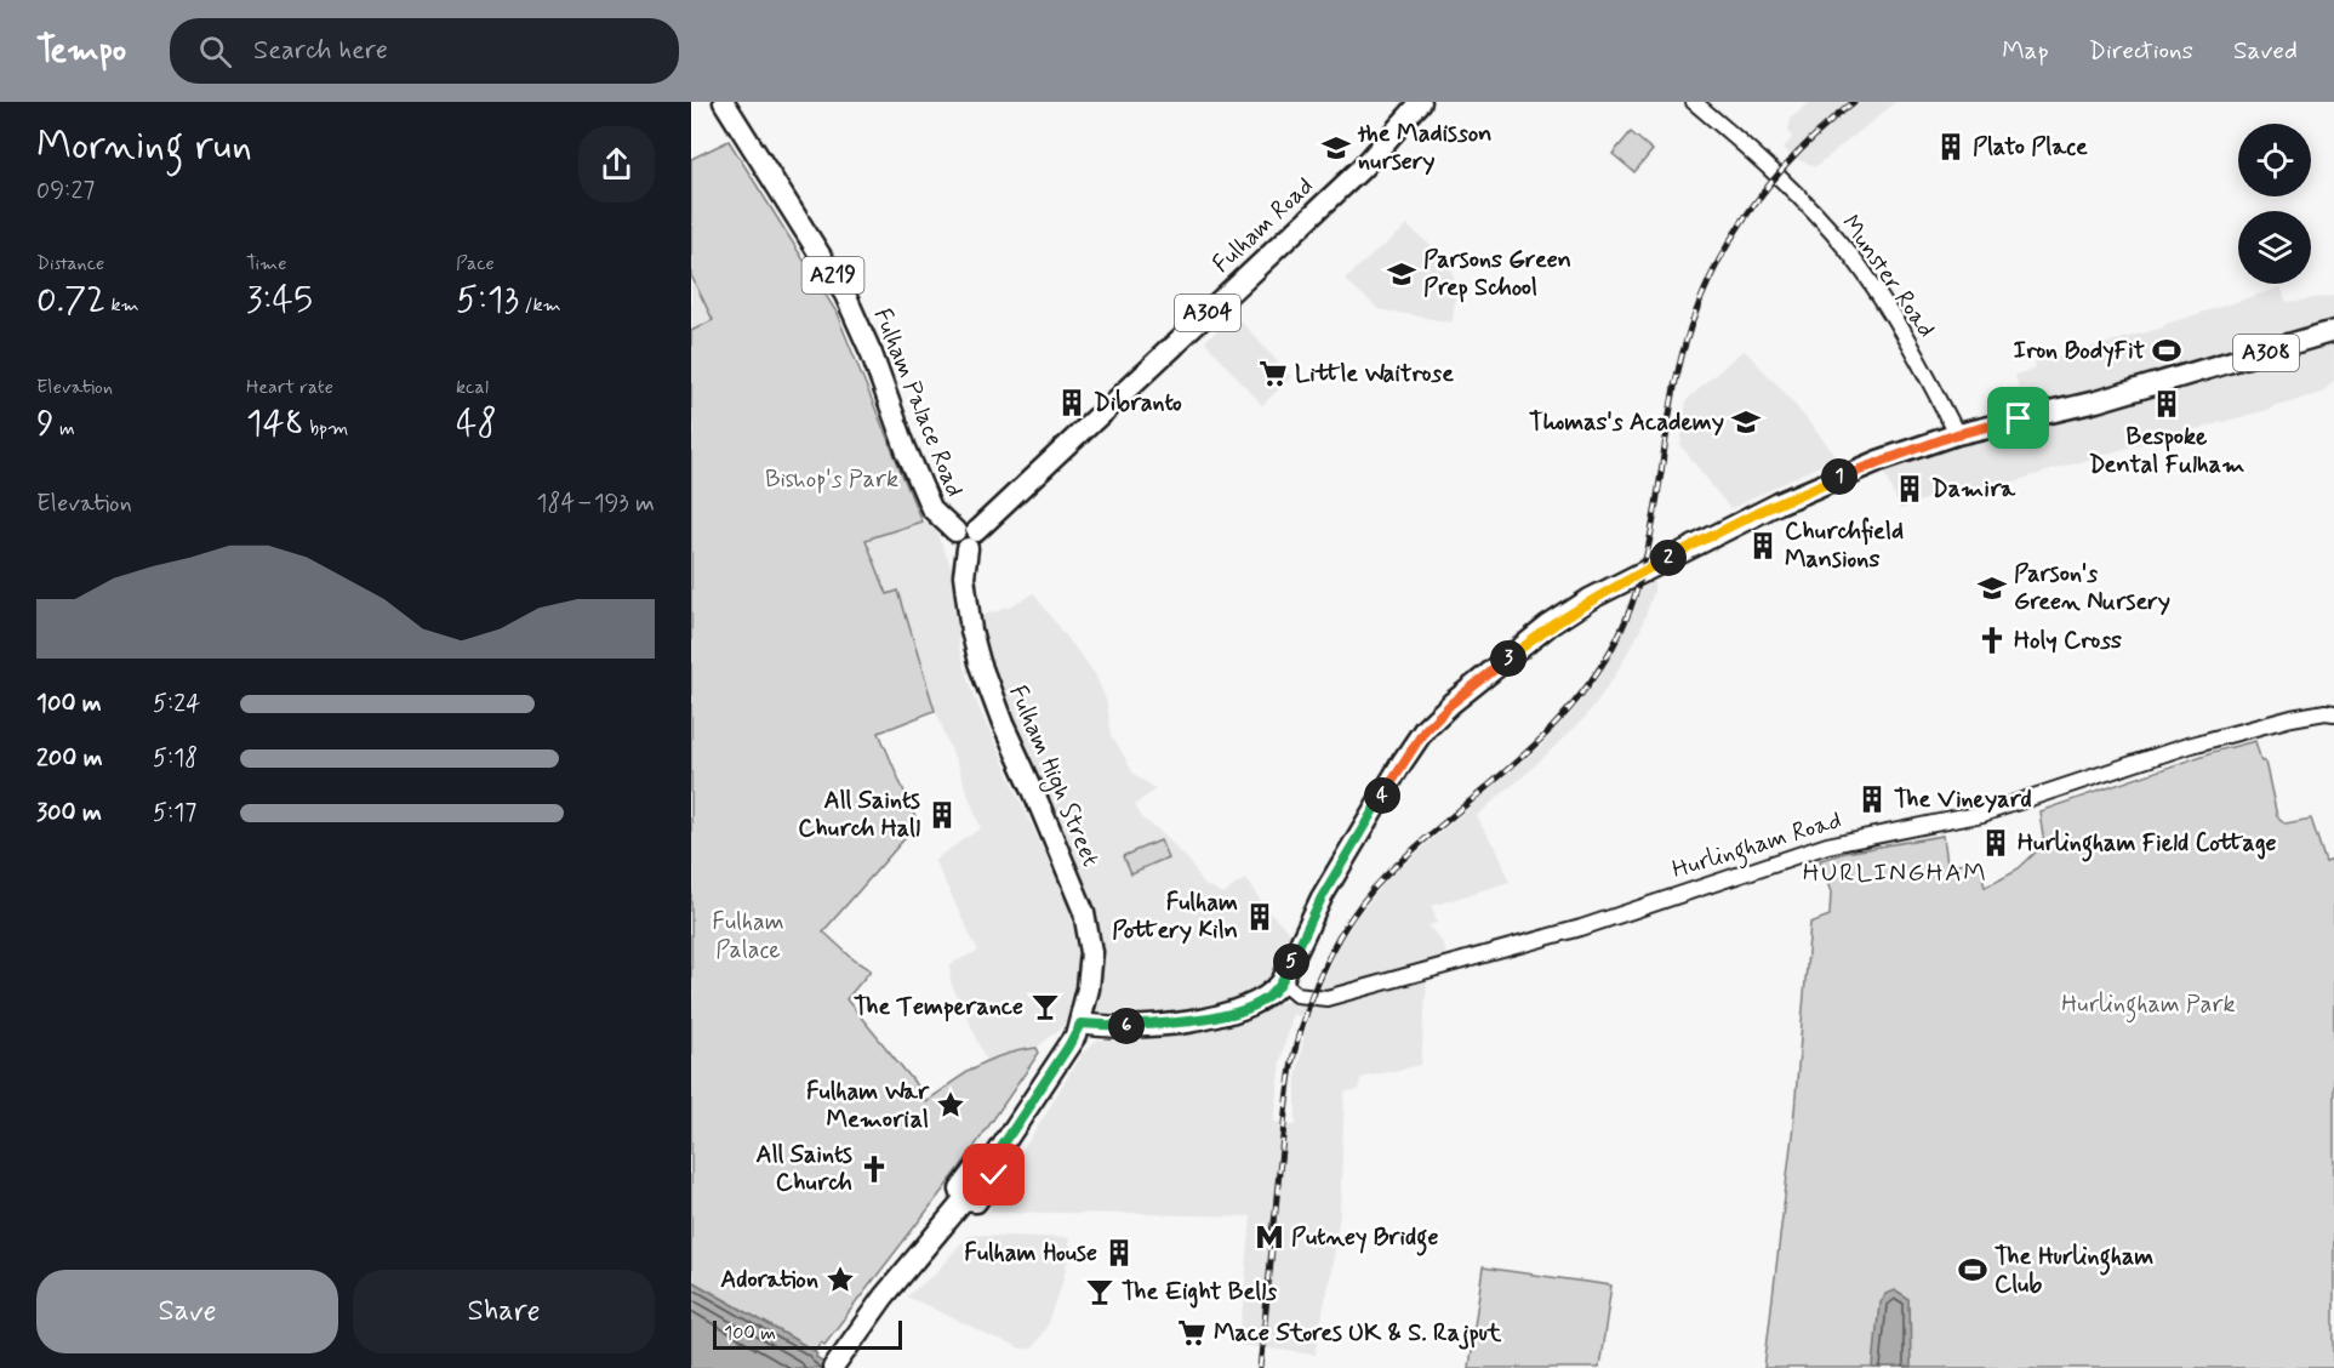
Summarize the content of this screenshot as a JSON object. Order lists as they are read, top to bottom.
{
  "streets": {
    "main road": [
      "Fulham Road",
      "A219",
      "A304",
      "A308",
      "Fulham Palace Road",
      "Fulham High Street"
    ],
    "street": ["Munster Road", "Hurlingham Road"]
  },
  "crossings": [
    ["Fulham Road", "Fulham Palace Road"],
    ["Fulham Road", "Fulham High Street"],
    ["Munster Road", "A308"],
    ["A308", "Fulham High Street"],
    ["A308", "Hurlingham Road"],
    ["Fulham Palace Road", "Fulham High Street"]
  ],
  "districts": ["HURLINGHAM"],
  "parks": ["Bishop's Park", "Fulham Palace", "Hurlingham Park"],
  "places": {
    "building": [
      "Plato Place",
      "Dibranto",
      "Bespoke Dental Fulham",
      "Damira",
      "Churchfield Mansions",
      "The Vineyard",
      "All Saints Church Hall",
      "Hurlingham Field Cottage",
      "Fulham Pottery Kiln",
      "Fulham House"
    ],
    "school or university": [
      "the Madisson nursery",
      "Parsons Green Prep School",
      "Thomas's Academy",
      "Parson's Green Nursery"
    ],
    "sports": ["Iron BodyFit", "The Hurlingham Club"],
    "supermarket": ["Little Waitrose", "Mace Stores UK & S. Rajput"],
    "church": ["Holy Cross", "All Saints Church"],
    "bar": ["The Temperance", "The Eight Bells"],
    "place": ["Fulham War Memorial", "Adoration"],
    "metro station": ["Putney Bridge"]
  },
  "scale_bar": "100 m",
  "page": {
    "header": "Tempo",
    "search": "Search here",
    "nav": ["Map", "Directions", "Saved"],
    "heading": ["Morning run", "09:27"],
    "stats": [
      ["Distance", "0.72 km"],
      ["Time", "3:45"],
      ["Pace", "5:13 /km"],
      ["Elevation", "9 m"],
      ["Heart rate", "148 bpm"],
      ["kcal", "48"]
    ],
    "pins": [
      "1",
      "2",
      "3",
      "4",
      "5",
      "6"
    ],
    "chart": ["Elevation", "184–193 m"],
    "list": [
      {
        "name": "100 m",
        "note": "5:24"
      },
      {
        "name": "200 m",
        "note": "5:18"
      },
      {
        "name": "300 m",
        "note": "5:17"
      }
    ],
    "buttons": ["Save", "Share"],
    "scale": "100 m"
  }
}
